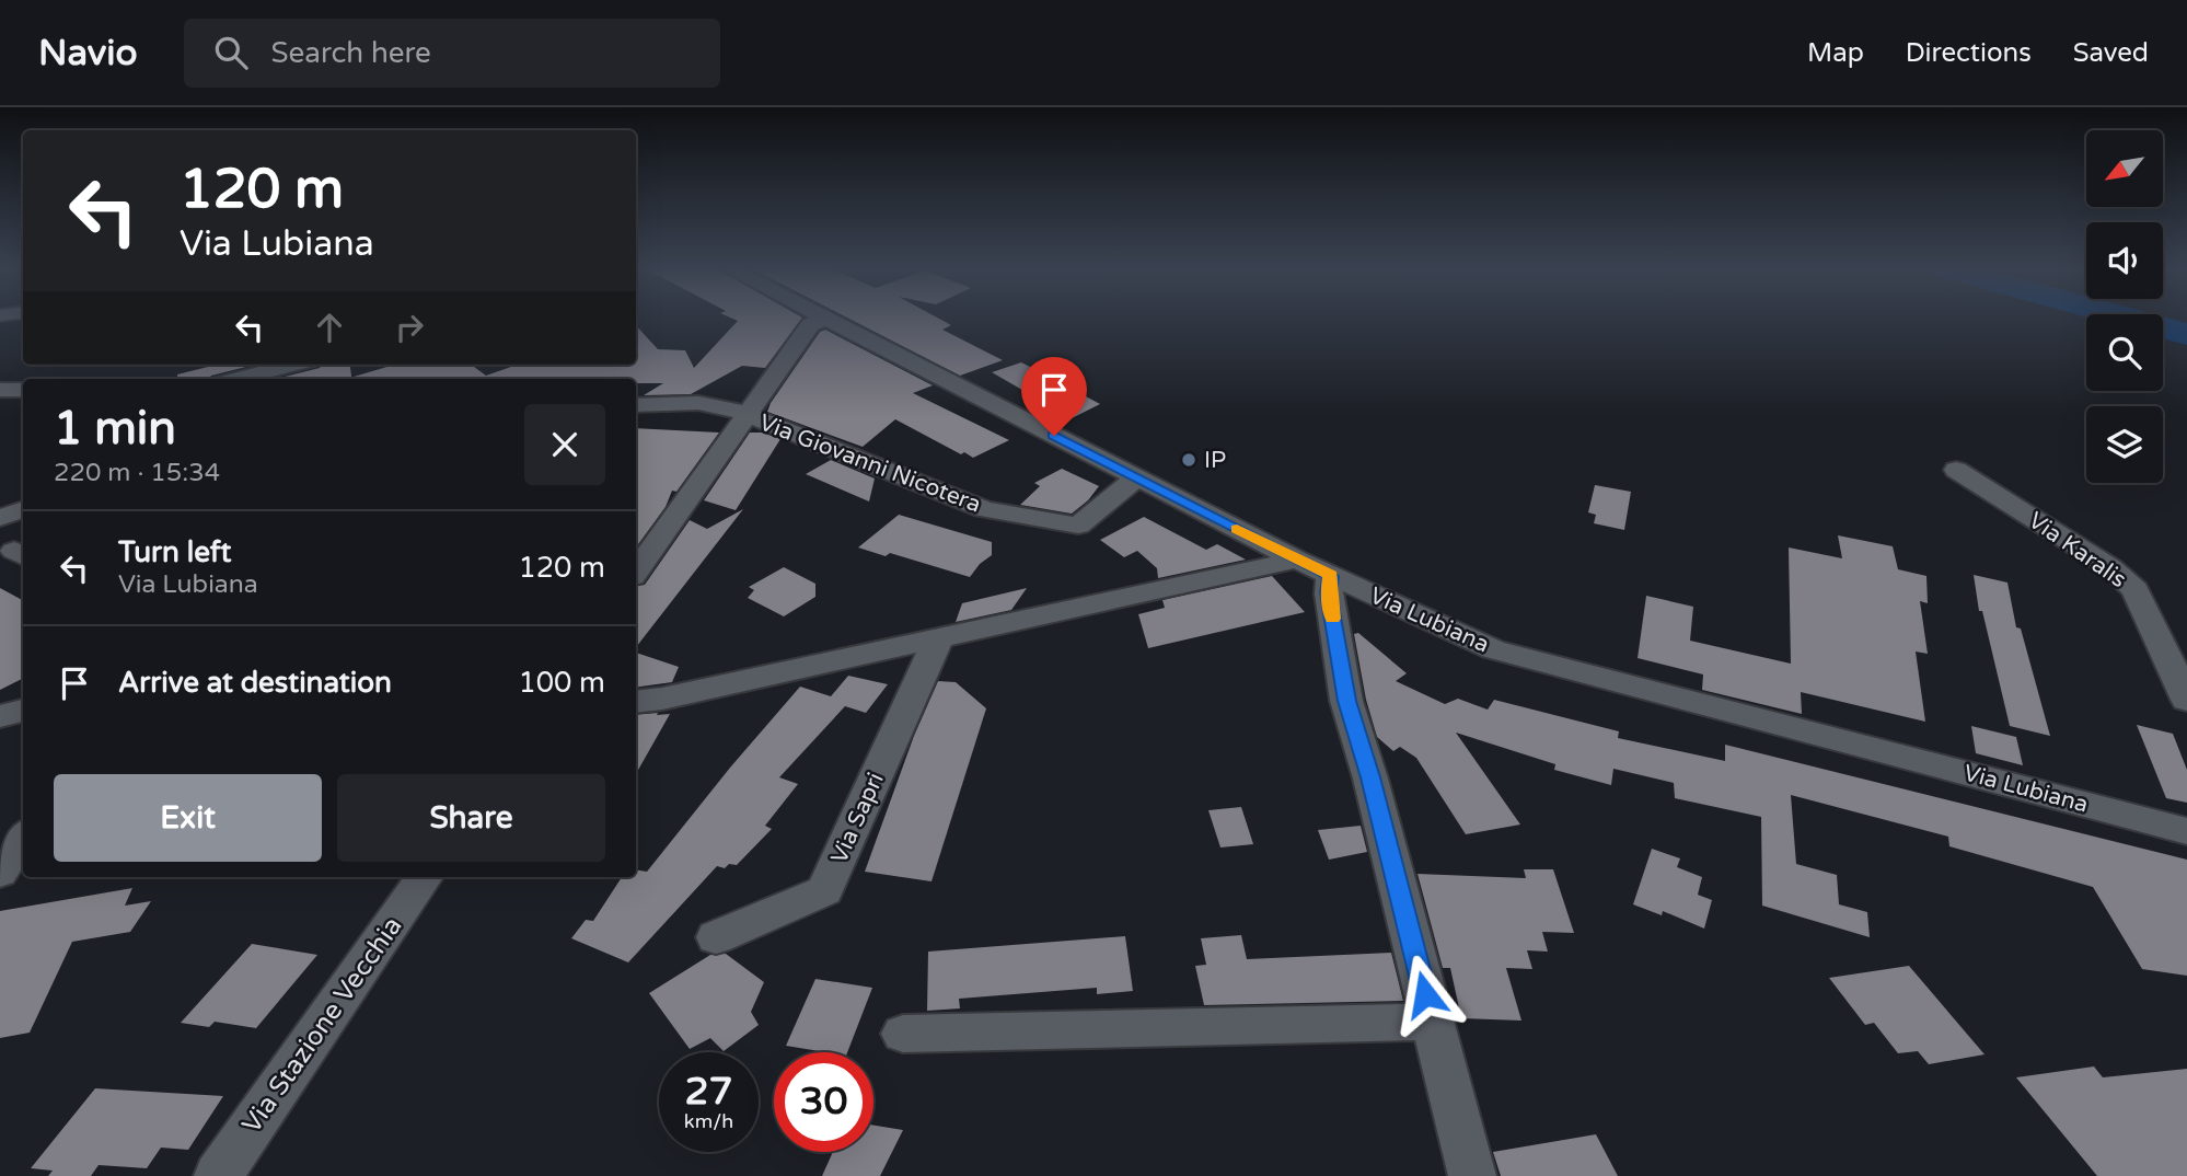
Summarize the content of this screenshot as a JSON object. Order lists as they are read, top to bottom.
{
  "streets": {
    "street": [
      "Via Giovanni Nicotera",
      "Via Karalis",
      "Via Lubiana",
      "Via Sapri",
      "Via Stazione Vecchia"
    ]
  },
  "crossings": [
    ["Via Giovanni Nicotera", "Via Lubiana"]
  ],
  "places": ["IP"],
  "north": "bottom left",
  "page": {
    "header": "Navio",
    "search": "Search here",
    "nav": ["Map", "Directions", "Saved"],
    "turn": ["120 m", "Via Lubiana"],
    "heading": ["1 min", "220 m · 15:34"],
    "list": [
      {
        "name": "Turn left",
        "note": "Via Lubiana",
        "value": "120 m"
      },
      {
        "name": "Arrive at destination",
        "value": "100 m"
      }
    ],
    "buttons": ["Exit", "Share"],
    "speed": "27 km/h",
    "limit": "30"
  }
}
